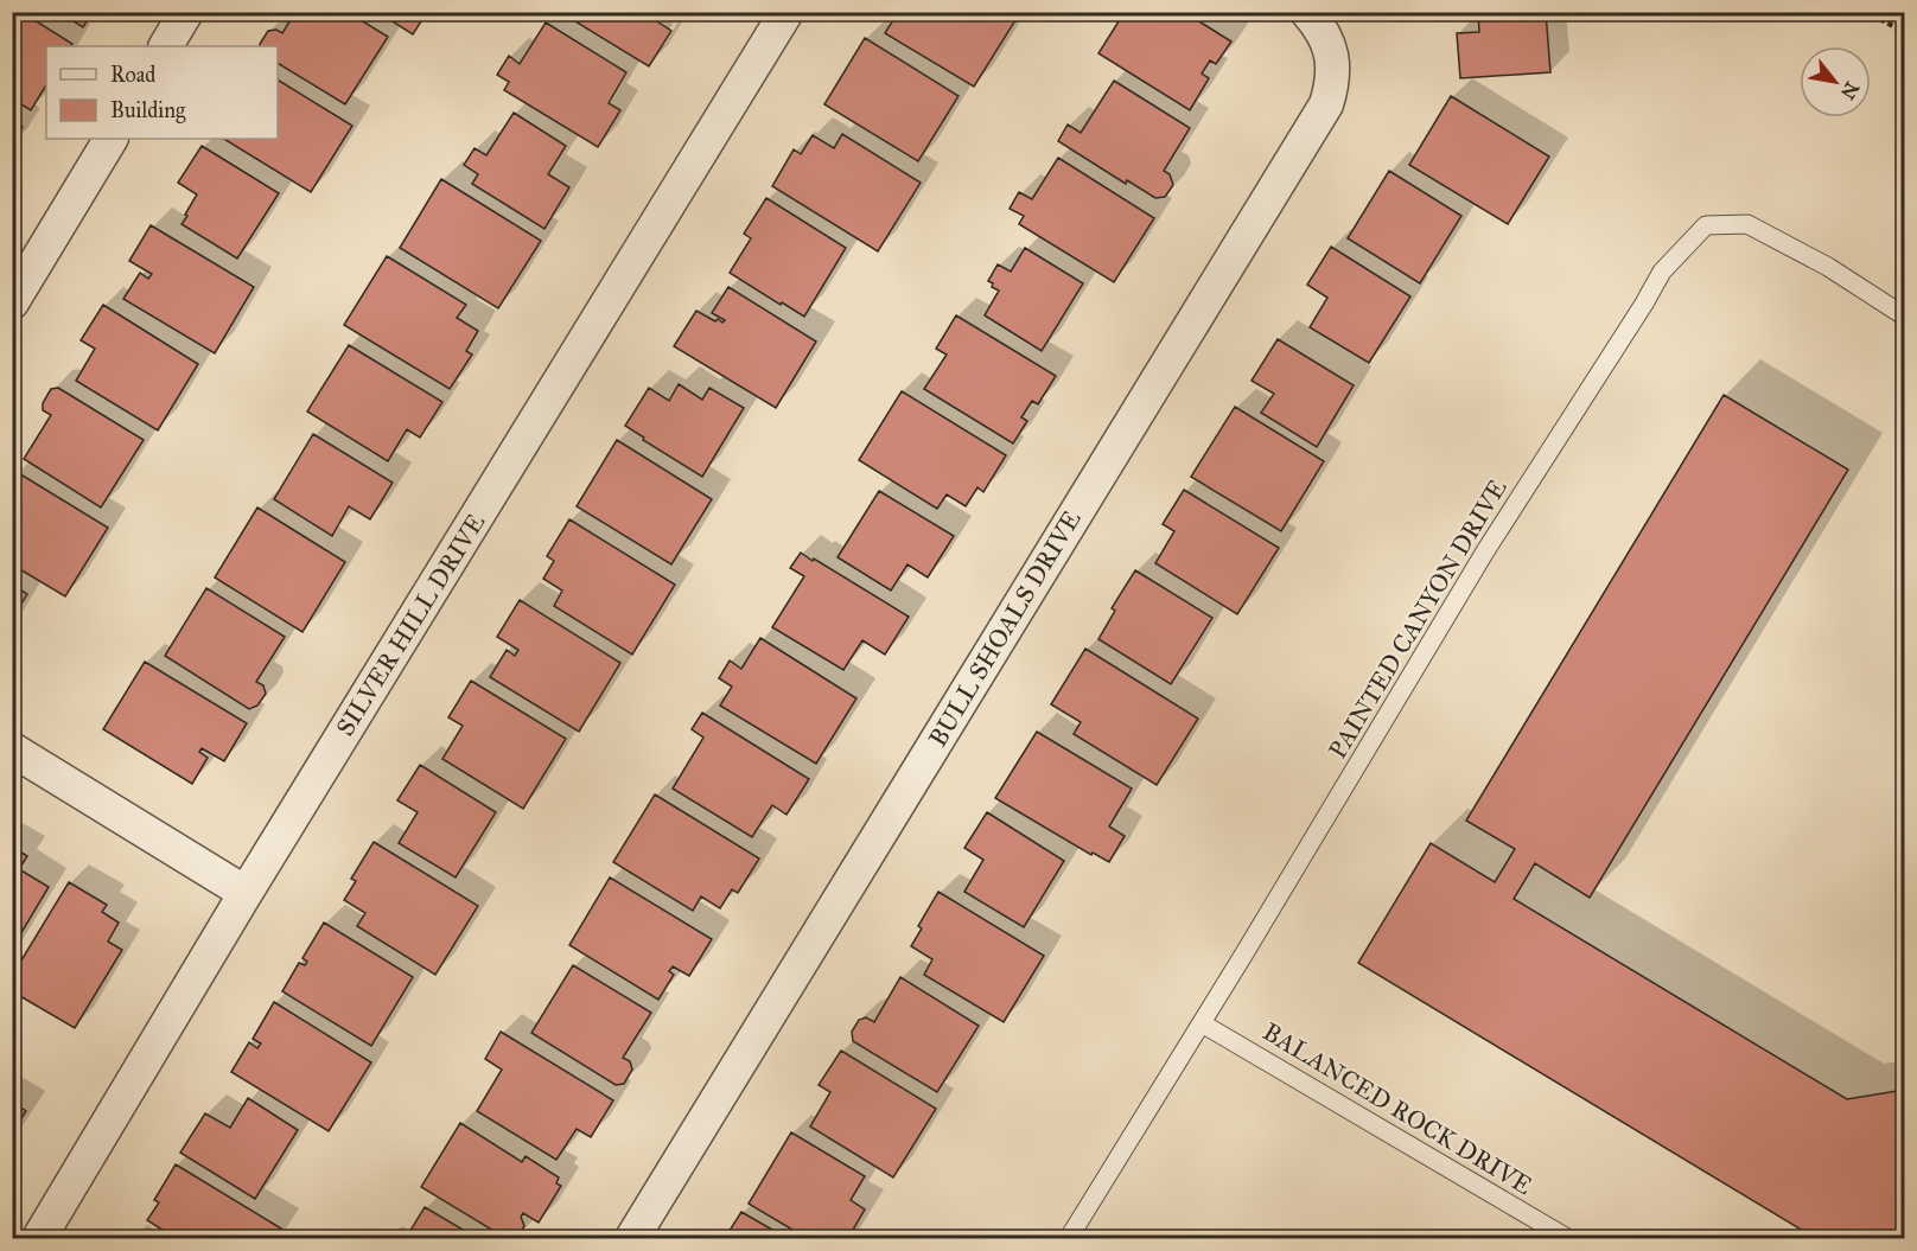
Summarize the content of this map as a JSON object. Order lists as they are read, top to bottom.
{
  "streets": {
    "street": ["SILVER HILL DRIVE", "BULL SHOALS DRIVE"],
    "lane": ["PAINTED CANYON DRIVE", "BALANCED ROCK DRIVE"]
  },
  "crossings": [
    ["PAINTED CANYON DRIVE", "BALANCED ROCK DRIVE"]
  ],
  "legend": ["Road", "Building"],
  "north": "bottom right"
}
